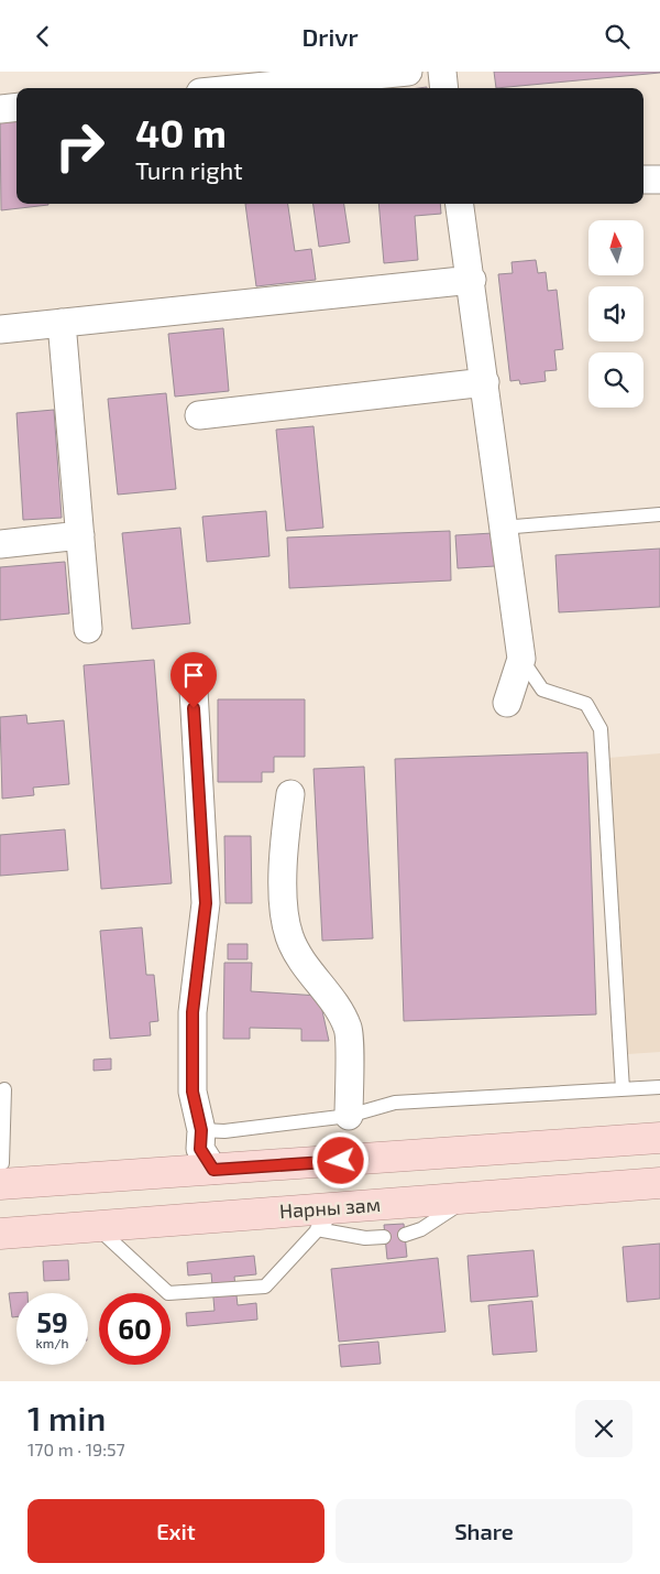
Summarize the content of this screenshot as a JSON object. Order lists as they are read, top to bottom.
{
  "streets": {
    "main road": ["Нарны зам"]
  },
  "north": "top",
  "page": {
    "header": "Drivr",
    "turn": ["40 m", "Turn right"],
    "speed": "59 km/h",
    "limit": "60",
    "heading": ["1 min", "170 m · 19:57"],
    "buttons": ["Exit", "Share"]
  }
}
